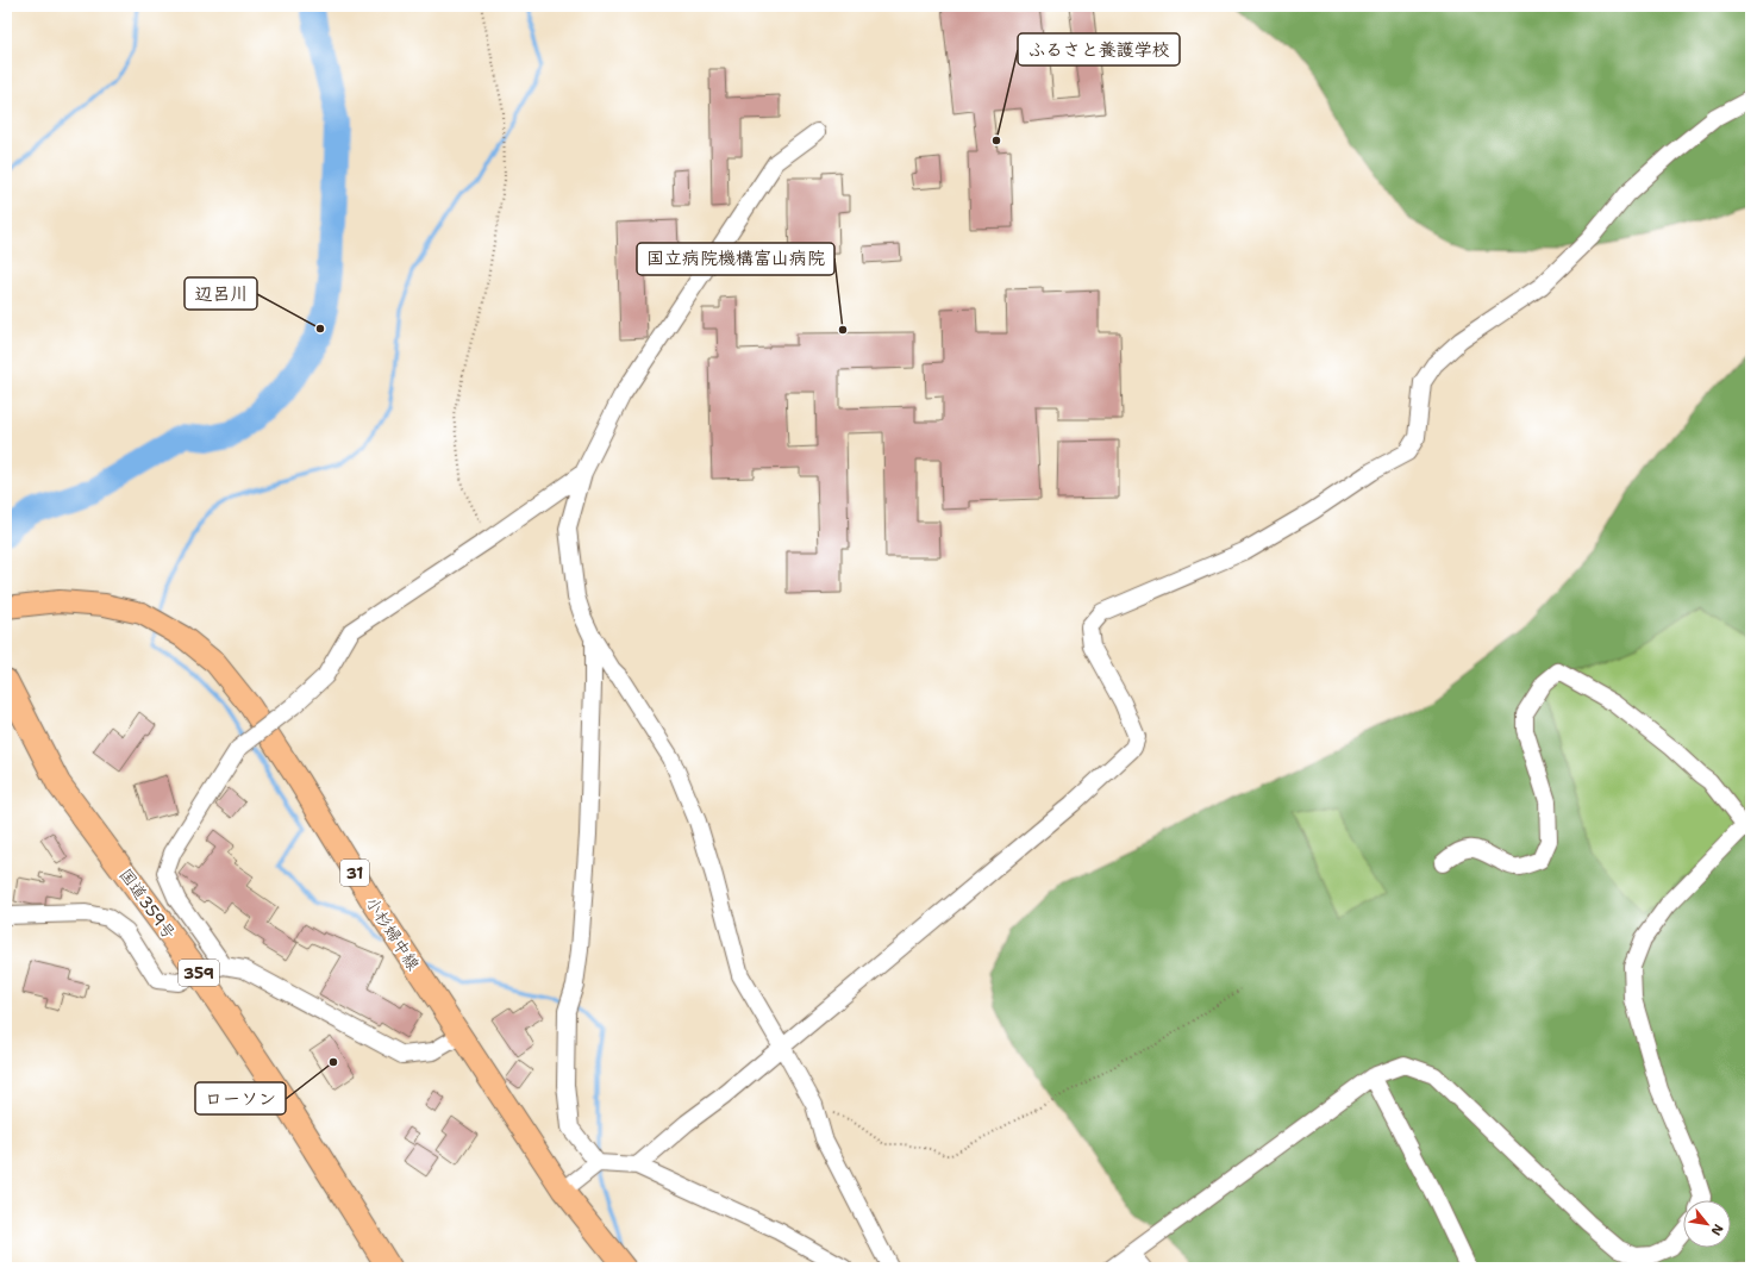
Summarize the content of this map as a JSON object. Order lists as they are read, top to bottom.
{
  "streets": {
    "highway": ["国道359号", "359"],
    "main road": ["31", "小杉婦中線"]
  },
  "places": [
    "ふるさと養護学校",
    "辺呂川",
    "国立病院機構富山病院",
    "ローソン"
  ],
  "north": "bottom right"
}
